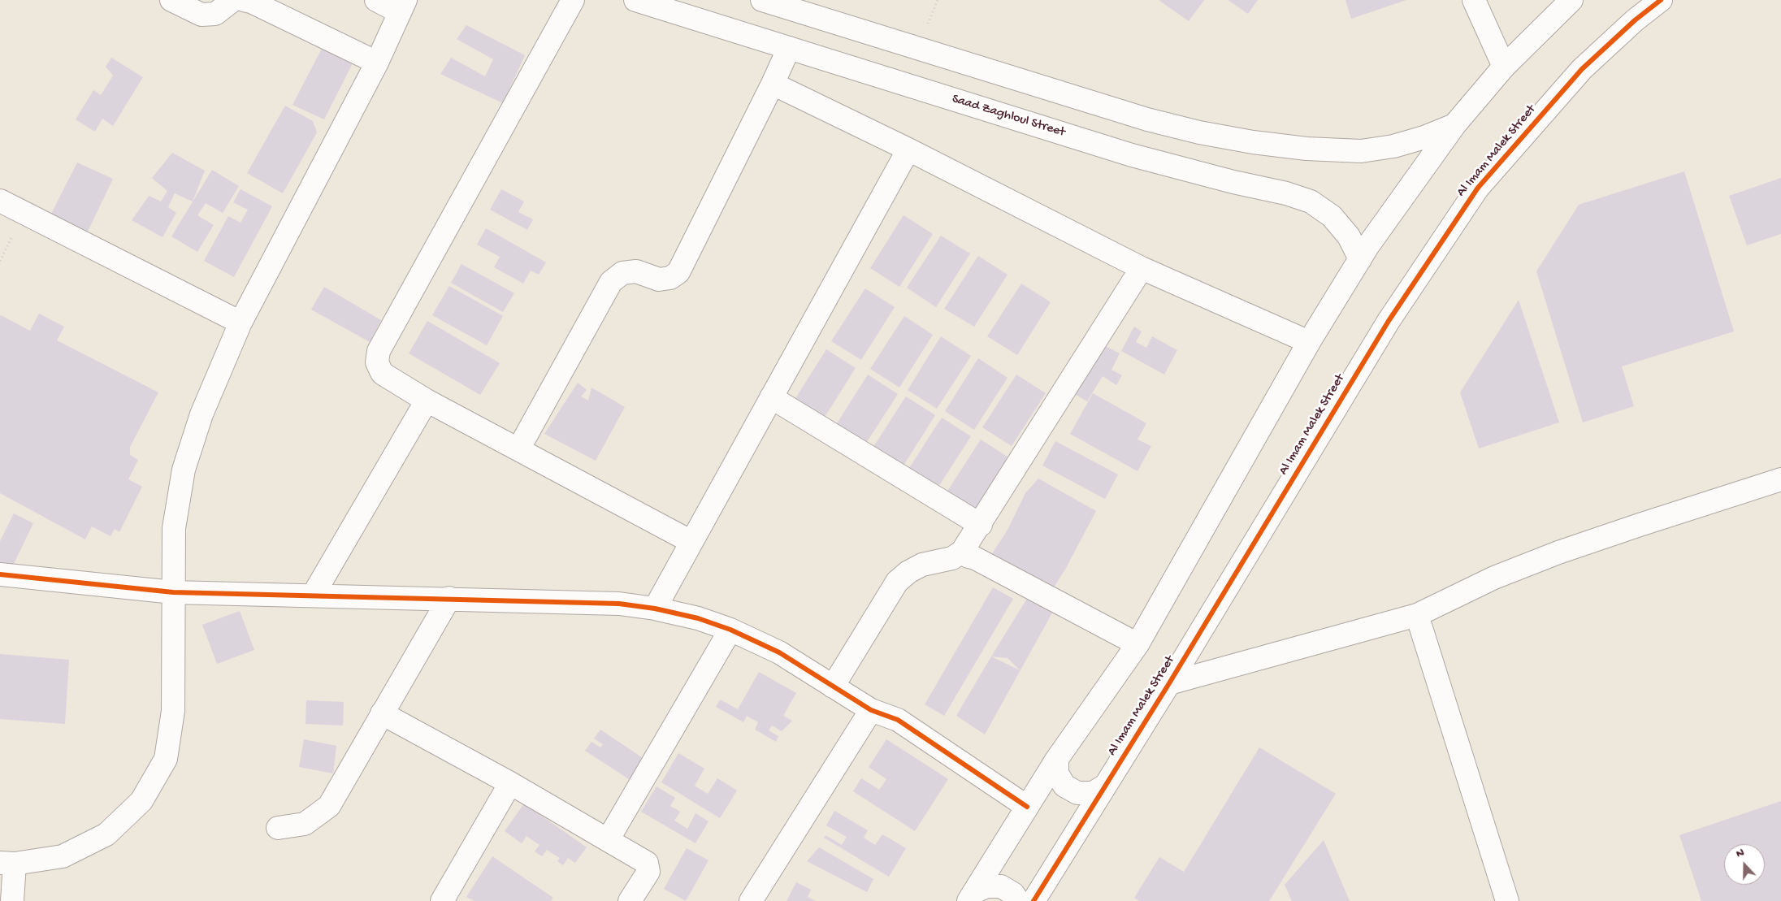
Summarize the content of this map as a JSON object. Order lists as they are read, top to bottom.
{
  "streets": {
    "street": ["Saad Zaghloul Street", "Al Imam Malek Street"]
  },
  "north": "top"
}
